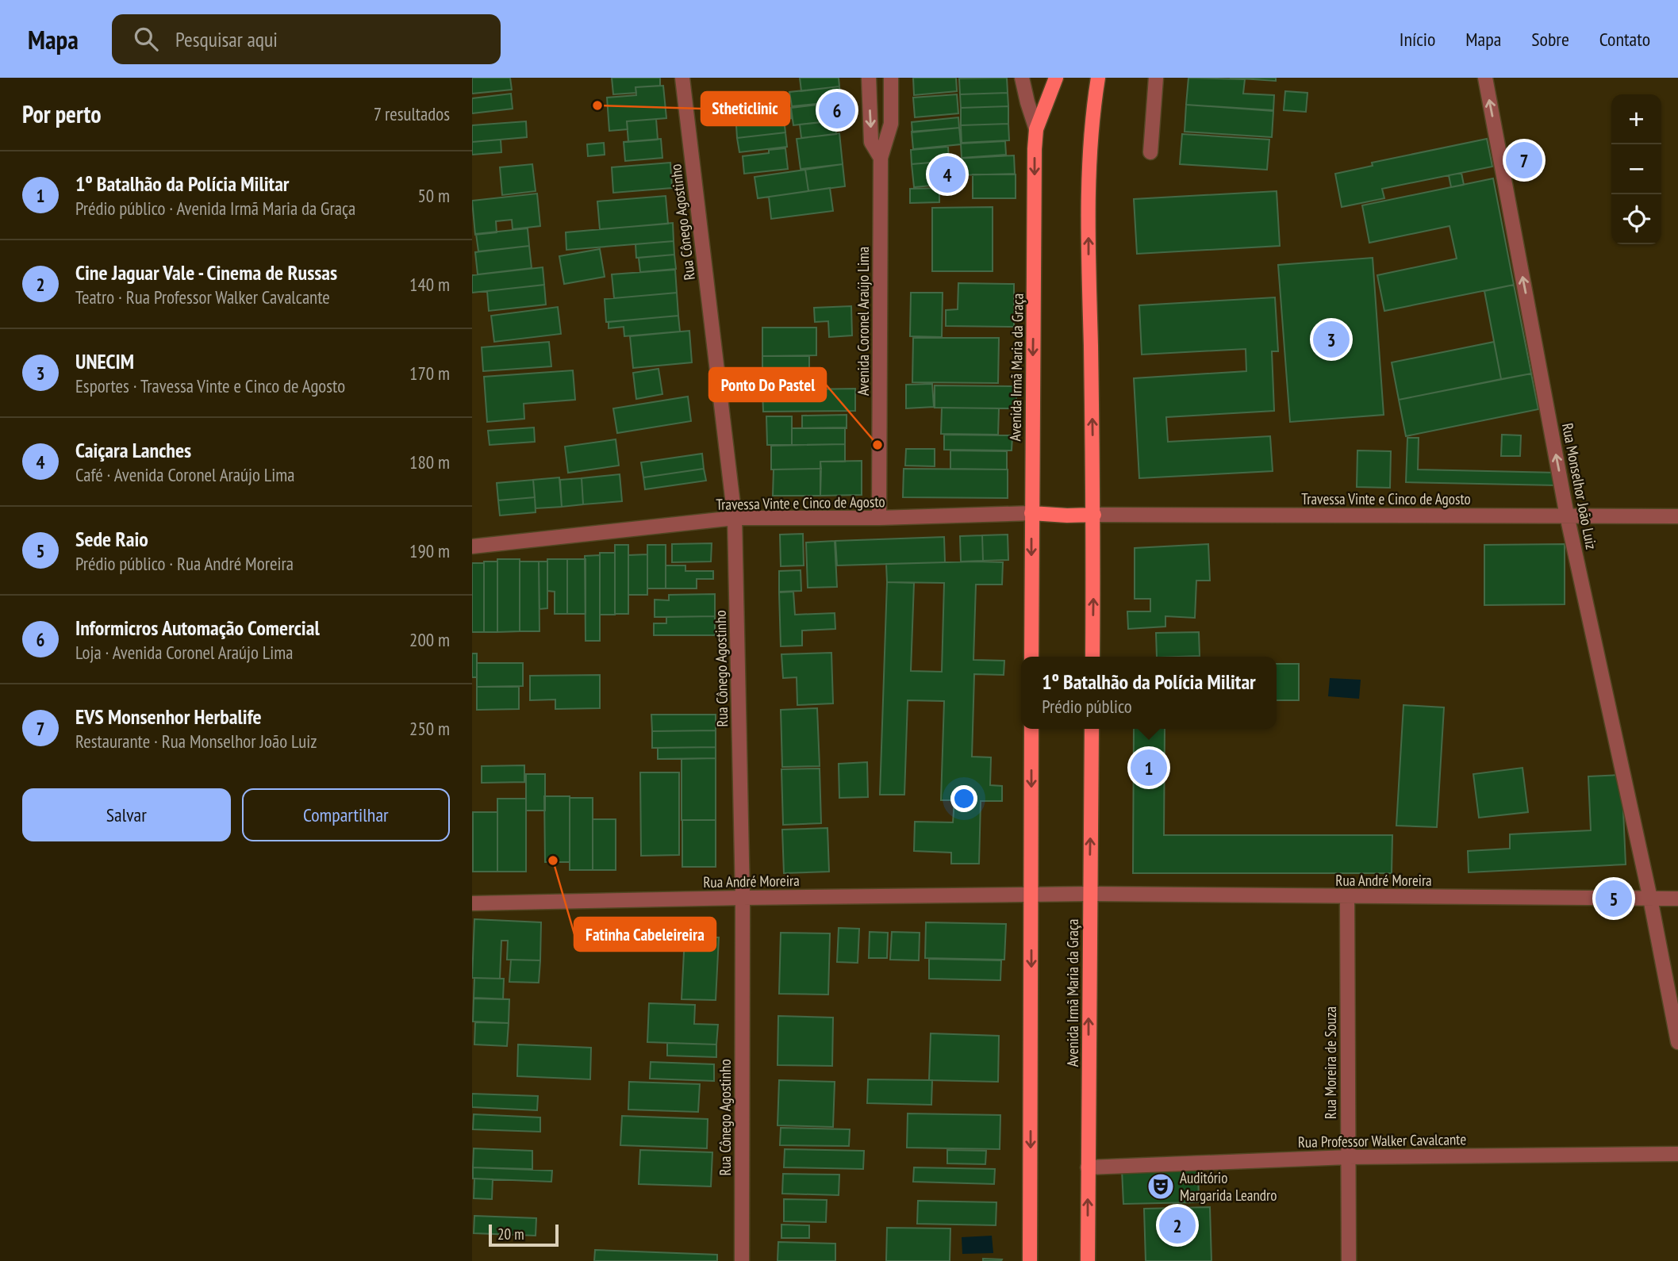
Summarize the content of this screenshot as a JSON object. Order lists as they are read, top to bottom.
{
  "streets": {
    "main road": ["Avenida Irmã Maria da Graça"],
    "street": [
      "Rua Cônego Agostinho",
      "Avenida Coronel Araújo Lima",
      "Rua Monselhor João Luiz",
      "Travessa Vinte e Cinco de Agosto",
      "Rua André Moreira",
      "Rua Moreira de Souza",
      "Rua Professor Walker Cavalcante"
    ]
  },
  "crossings": [
    ["Rua Cônego Agostinho", "Travessa Vinte e Cinco de Agosto"],
    ["Rua Cônego Agostinho", "Rua André Moreira"],
    ["Avenida Coronel Araújo Lima", "Travessa Vinte e Cinco de Agosto"],
    ["Avenida Irmã Maria da Graça", "Travessa Vinte e Cinco de Agosto"],
    ["Avenida Irmã Maria da Graça", "Rua André Moreira"],
    ["Avenida Irmã Maria da Graça", "Rua Professor Walker Cavalcante"],
    ["Rua Monselhor João Luiz", "Travessa Vinte e Cinco de Agosto"],
    ["Rua Monselhor João Luiz", "Rua André Moreira"],
    ["Rua André Moreira", "Rua Moreira de Souza"],
    ["Rua Moreira de Souza", "Rua Professor Walker Cavalcante"]
  ],
  "one_way": ["Rua Monselhor João Luiz"],
  "places": {
    "other": ["Stheticlinic", "Ponto Do Pastel", "Fatinha Cabeleireira"],
    "theatre": ["Auditório Margarida Leandro"]
  },
  "scale_bar": "20 m",
  "page": {
    "header": "Mapa",
    "search": "Pesquisar aqui",
    "nav": [
      "Início",
      "Mapa",
      "Sobre",
      "Contato"
    ],
    "heading": ["Por perto", "7 resultados"],
    "pins": [
      "6",
      "7",
      "4",
      "3",
      "1",
      "5",
      "2"
    ],
    "map_buttons": ["+", "−"],
    "list": [
      {
        "mark": "1",
        "name": "1º Batalhão da Polícia Militar",
        "note": "Prédio público · Avenida Irmã Maria da Graça",
        "value": "50 m"
      },
      {
        "mark": "2",
        "name": "Cine Jaguar Vale - Cinema de Russas",
        "note": "Teatro · Rua Professor Walker Cavalcante",
        "value": "140 m"
      },
      {
        "mark": "3",
        "name": "UNECIM",
        "note": "Esportes · Travessa Vinte e Cinco de Agosto",
        "value": "170 m"
      },
      {
        "mark": "4",
        "name": "Caiçara Lanches",
        "note": "Café · Avenida Coronel Araújo Lima",
        "value": "180 m"
      },
      {
        "mark": "5",
        "name": "Sede Raio",
        "note": "Prédio público · Rua André Moreira",
        "value": "190 m"
      },
      {
        "mark": "6",
        "name": "Informicros Automação Comercial",
        "note": "Loja · Avenida Coronel Araújo Lima",
        "value": "200 m"
      },
      {
        "mark": "7",
        "name": "EVS Monsenhor Herbalife",
        "note": "Restaurante · Rua Monselhor João Luiz",
        "value": "250 m"
      }
    ],
    "popup": ["1º Batalhão da Polícia Militar", "Prédio público"],
    "buttons": ["Salvar", "Compartilhar"],
    "scale": "20 m"
  }
}
